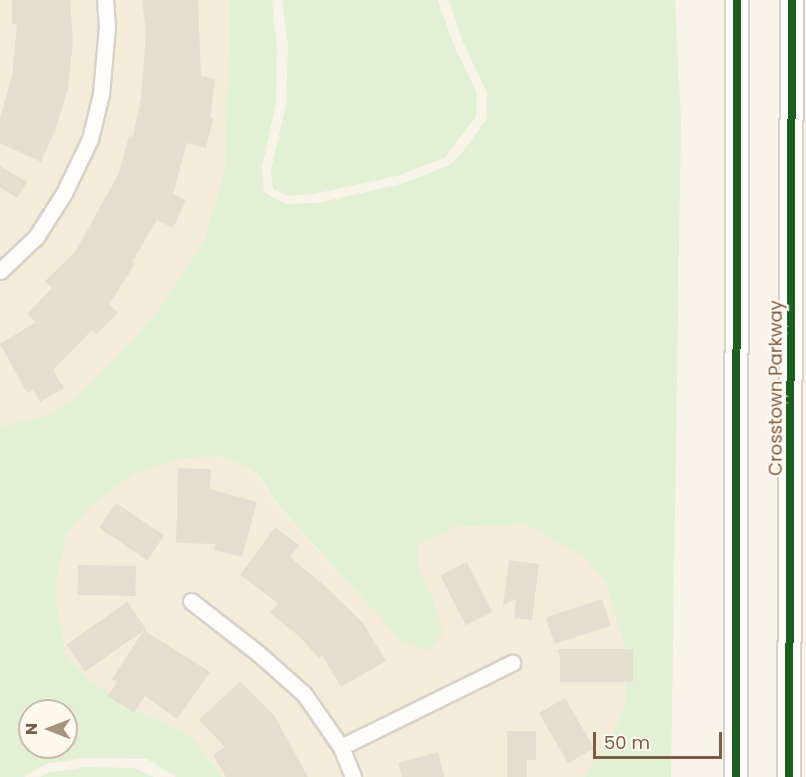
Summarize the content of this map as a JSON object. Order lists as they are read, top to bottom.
{
  "streets": {
    "main road": ["Crosstown Parkway"]
  },
  "scale_bar": "50 m",
  "north": "left"
}
